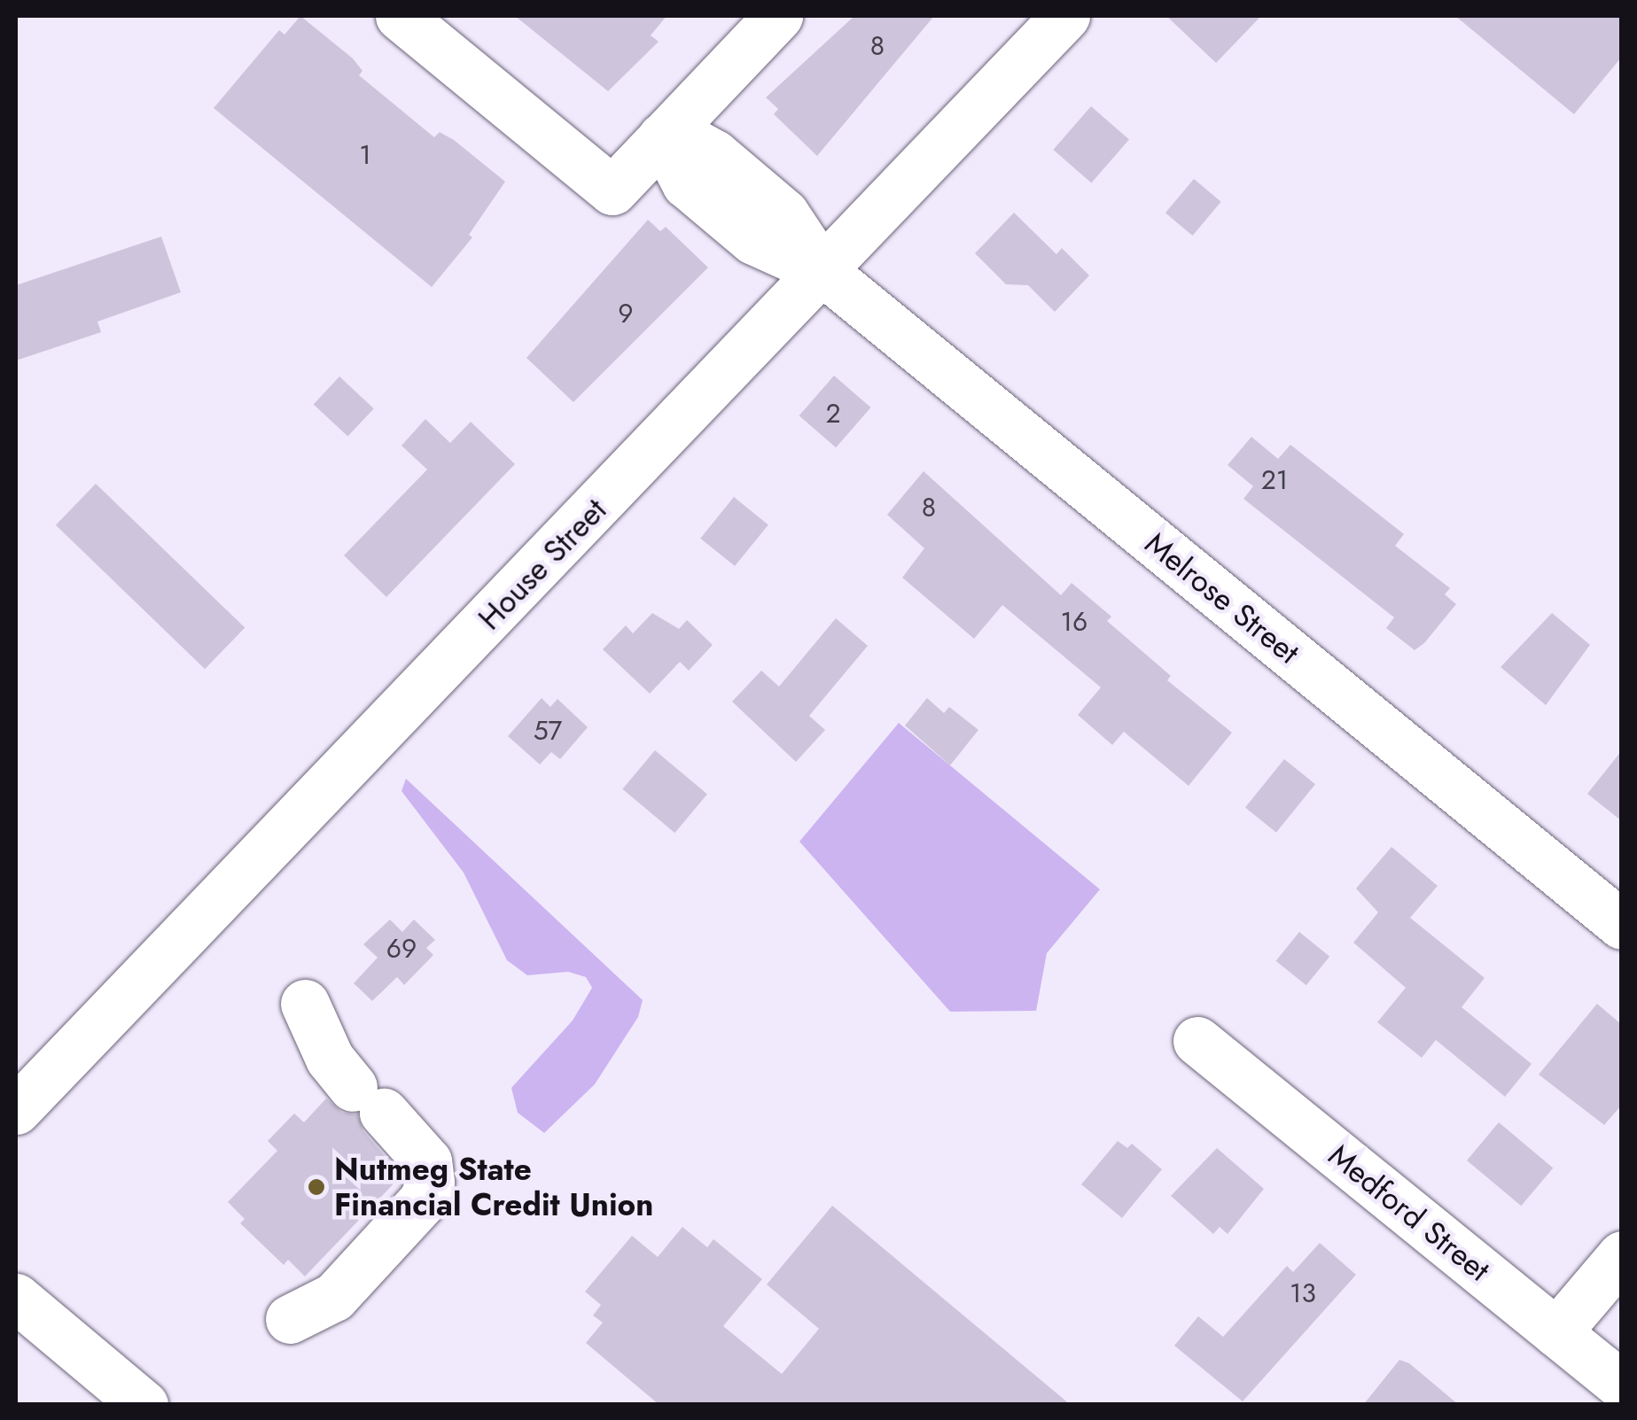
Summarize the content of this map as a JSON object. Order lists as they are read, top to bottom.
{
  "streets": {
    "street": ["House Street", "Melrose Street", "Medford Street"]
  },
  "crossings": [
    ["House Street", "Melrose Street"]
  ],
  "places": ["Nutmeg State Financial Credit Union"],
  "house_numbers": [
    "8",
    "1",
    "9",
    "2",
    "21",
    "8",
    "16",
    "57",
    "69",
    "13"
  ]
}
